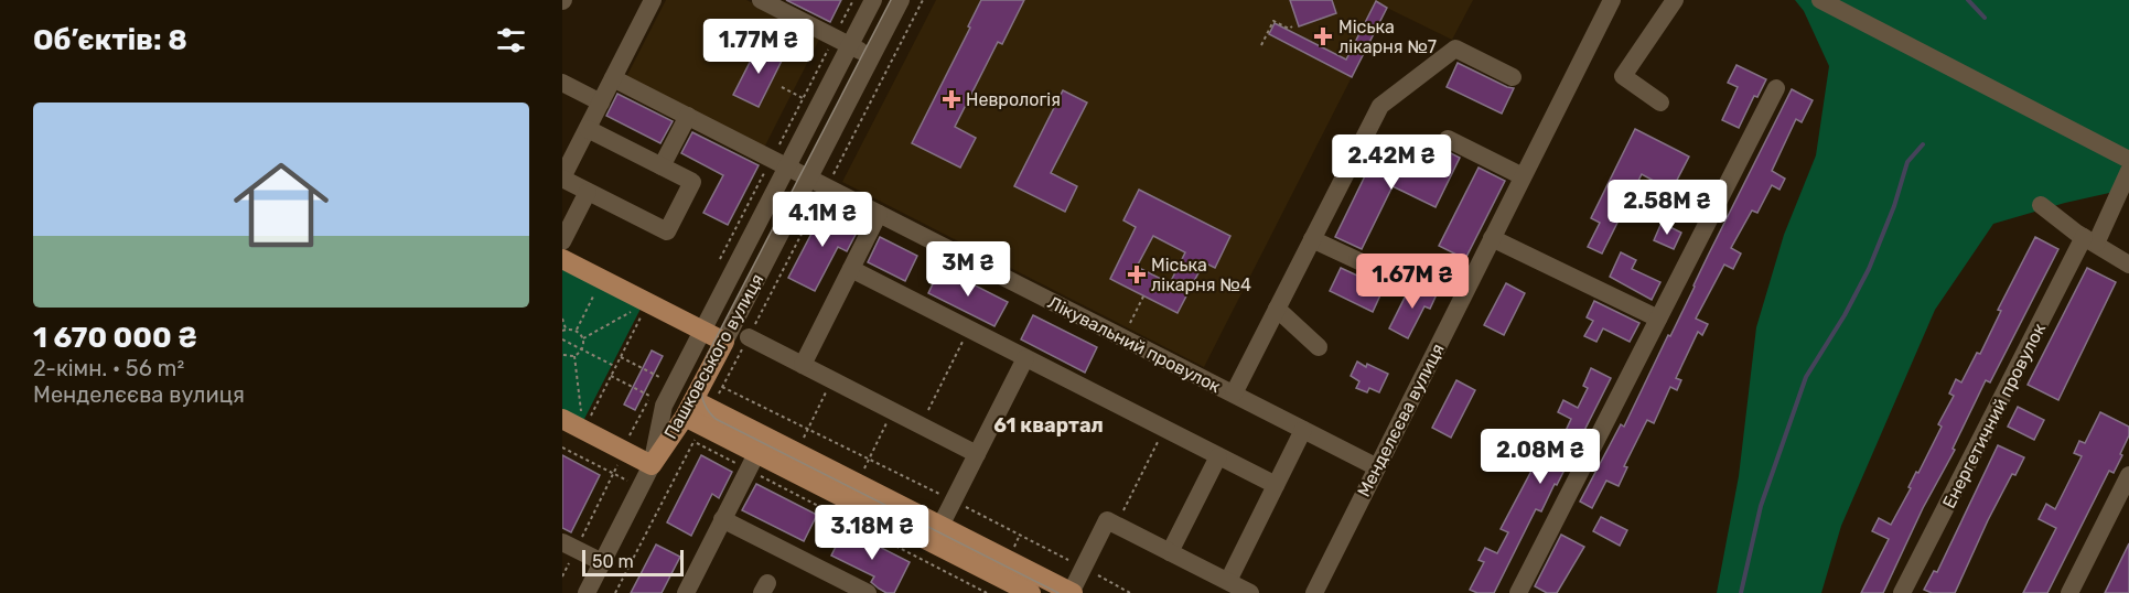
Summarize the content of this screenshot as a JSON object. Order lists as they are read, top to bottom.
{
  "streets": {
    "main road": ["Пашковського вулиця"],
    "street": ["Лікувальний провулок", "Енергетичний провулок", "Менделєєва вулиця"]
  },
  "crossings": [
    ["Лікувальний провулок", "Пашковського вулиця"],
    ["Лікувальний провулок", "Менделєєва вулиця"]
  ],
  "districts": ["61 квартал"],
  "places": {
    "health": ["Міська лікарня №7", "Неврологія", "Міська лікарня №4"]
  },
  "scale_bar": "50 m",
  "page": {
    "heading": "Об’єктів: 8",
    "price": [
      "1.77M ₴",
      "2.42M ₴",
      "2.58M ₴",
      "4.1M ₴",
      "3M ₴",
      "1.67M ₴",
      "2.08M ₴",
      "3.18M ₴"
    ],
    "list": [
      {
        "name": "1 670 000 ₴",
        "note": "2-кімн. · 56 m² · Менделєєва вулиця"
      }
    ],
    "scale": "50 m"
  }
}
